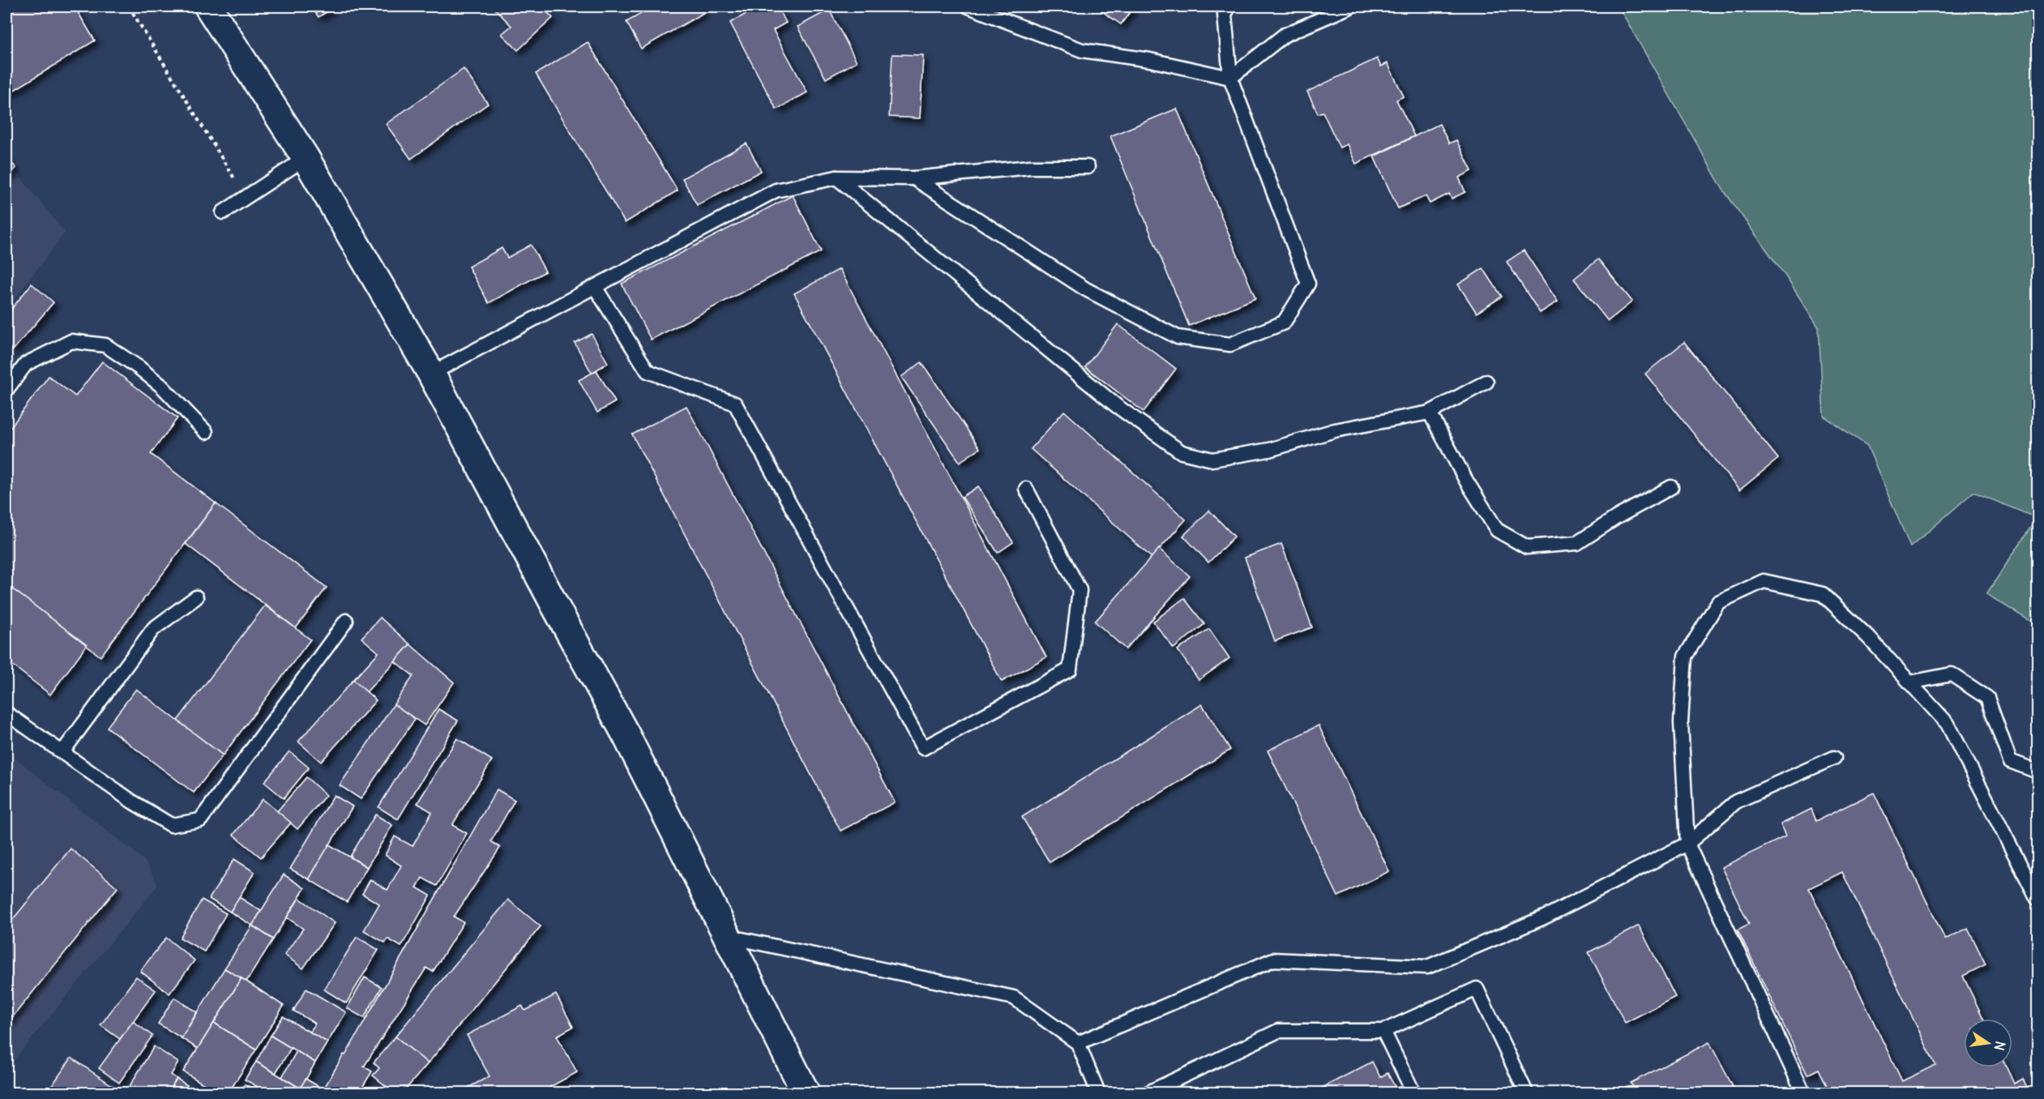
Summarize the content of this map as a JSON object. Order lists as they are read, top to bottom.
{
  "north": "right"
}
